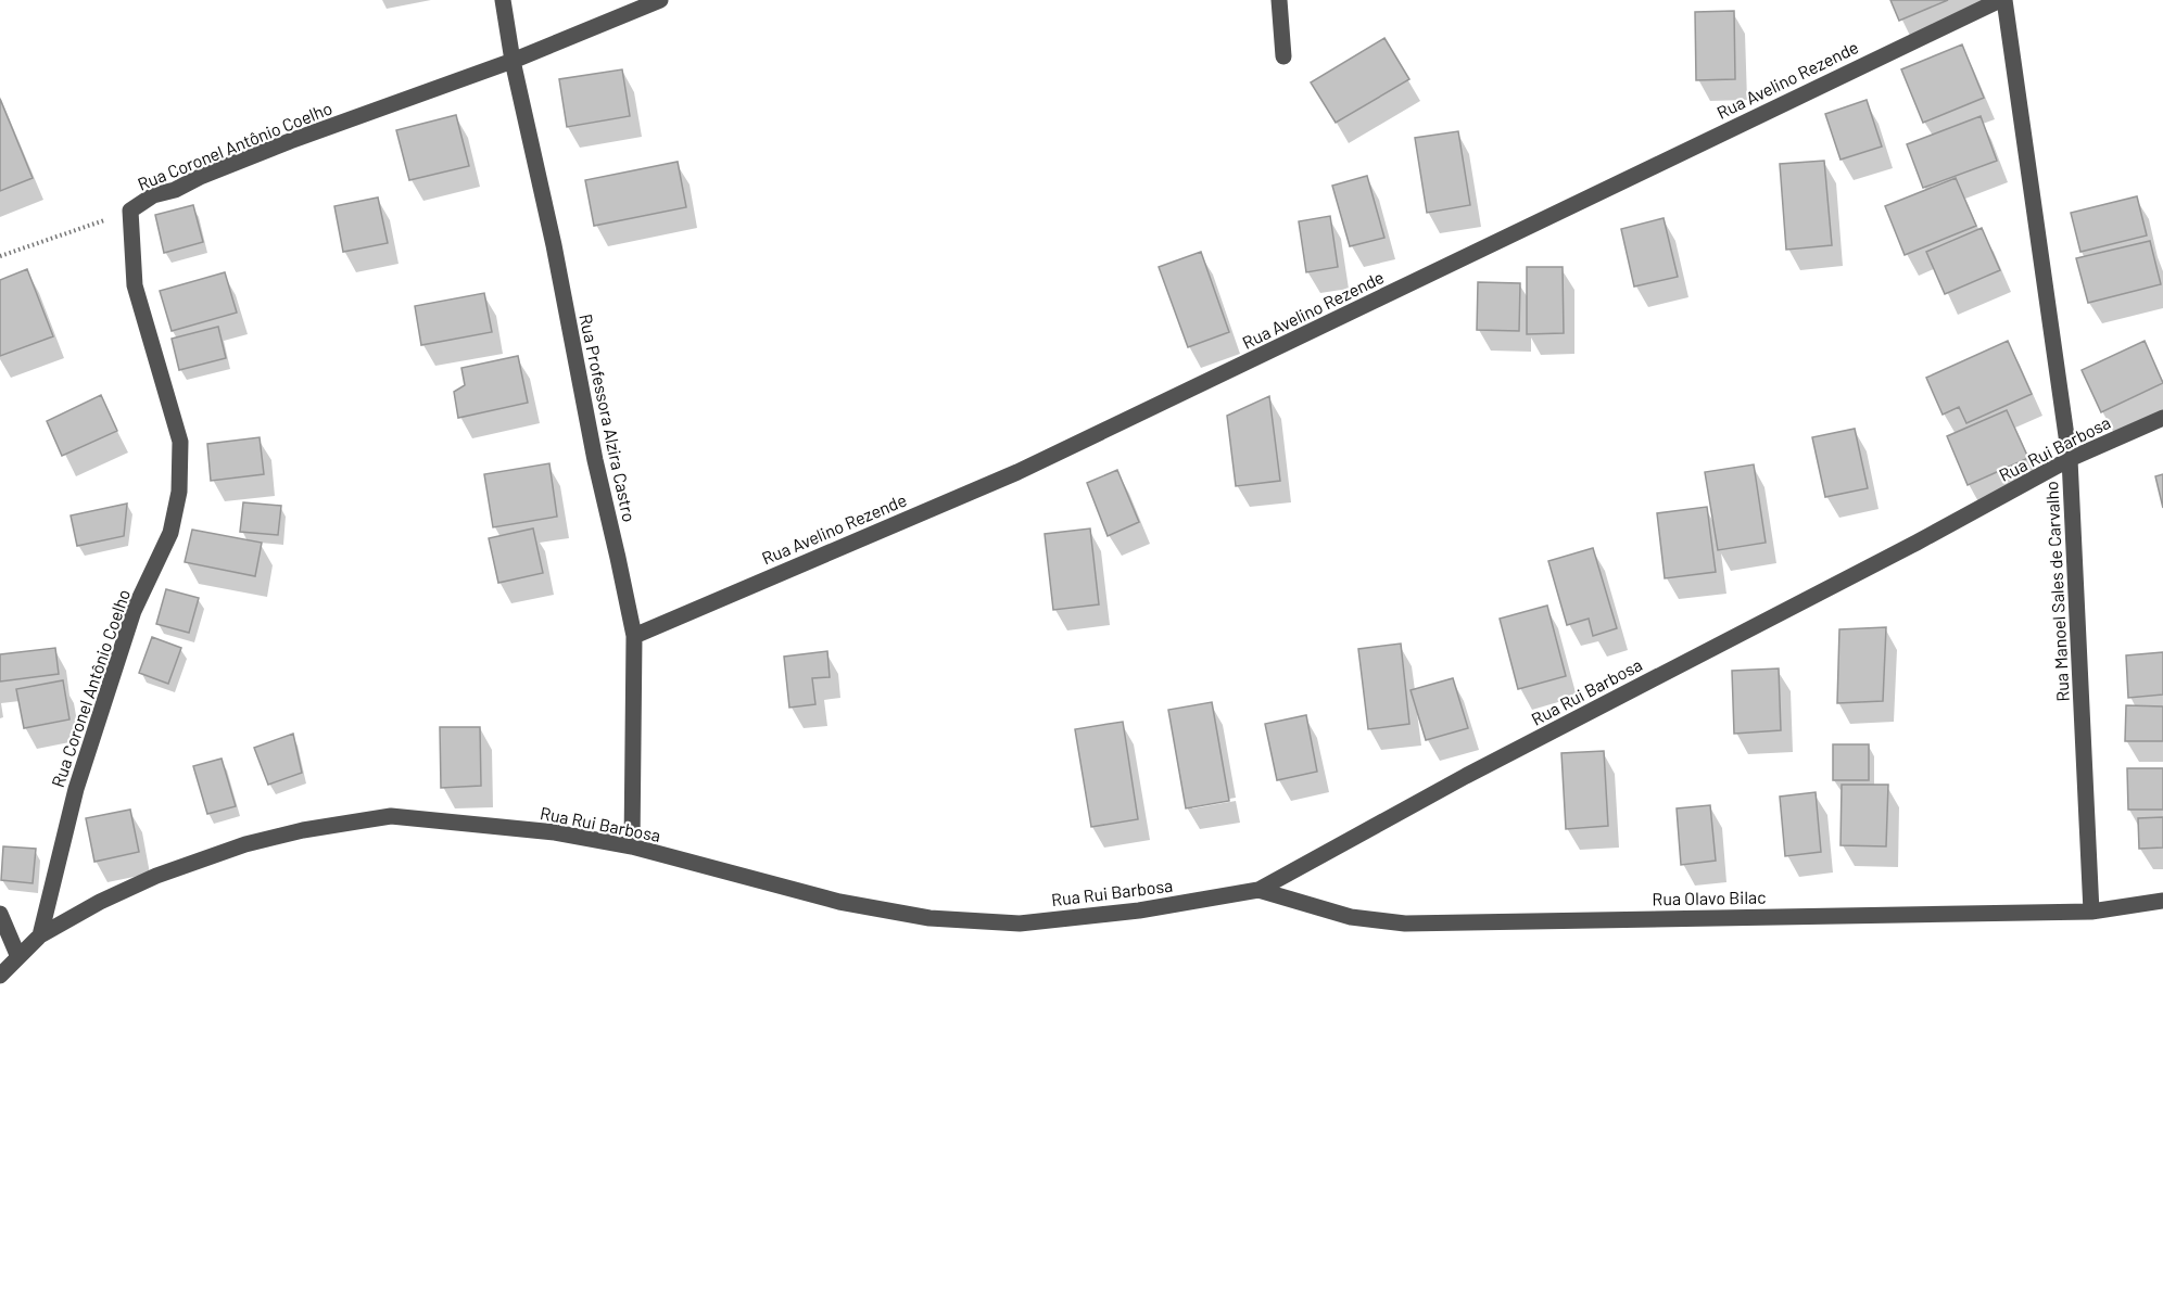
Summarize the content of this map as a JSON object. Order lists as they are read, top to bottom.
{
  "streets": {
    "street": [
      "Rua Avelino Rezende",
      "Rua Coronel Antônio Coelho",
      "Rua Professora Alzira Castro",
      "Rua Rui Barbosa",
      "Rua Manoel Sales de Carvalho",
      "Rua Olavo Bilac"
    ]
  },
  "crossings": [
    ["Rua Avelino Rezende", "Rua Professora Alzira Castro"],
    ["Rua Avelino Rezende", "Rua Manoel Sales de Carvalho"],
    ["Rua Coronel Antônio Coelho", "Rua Professora Alzira Castro"],
    ["Rua Coronel Antônio Coelho", "Rua Rui Barbosa"],
    ["Rua Professora Alzira Castro", "Rua Rui Barbosa"],
    ["Rua Rui Barbosa", "Rua Manoel Sales de Carvalho"],
    ["Rua Rui Barbosa", "Rua Olavo Bilac"],
    ["Rua Manoel Sales de Carvalho", "Rua Olavo Bilac"]
  ]
}
